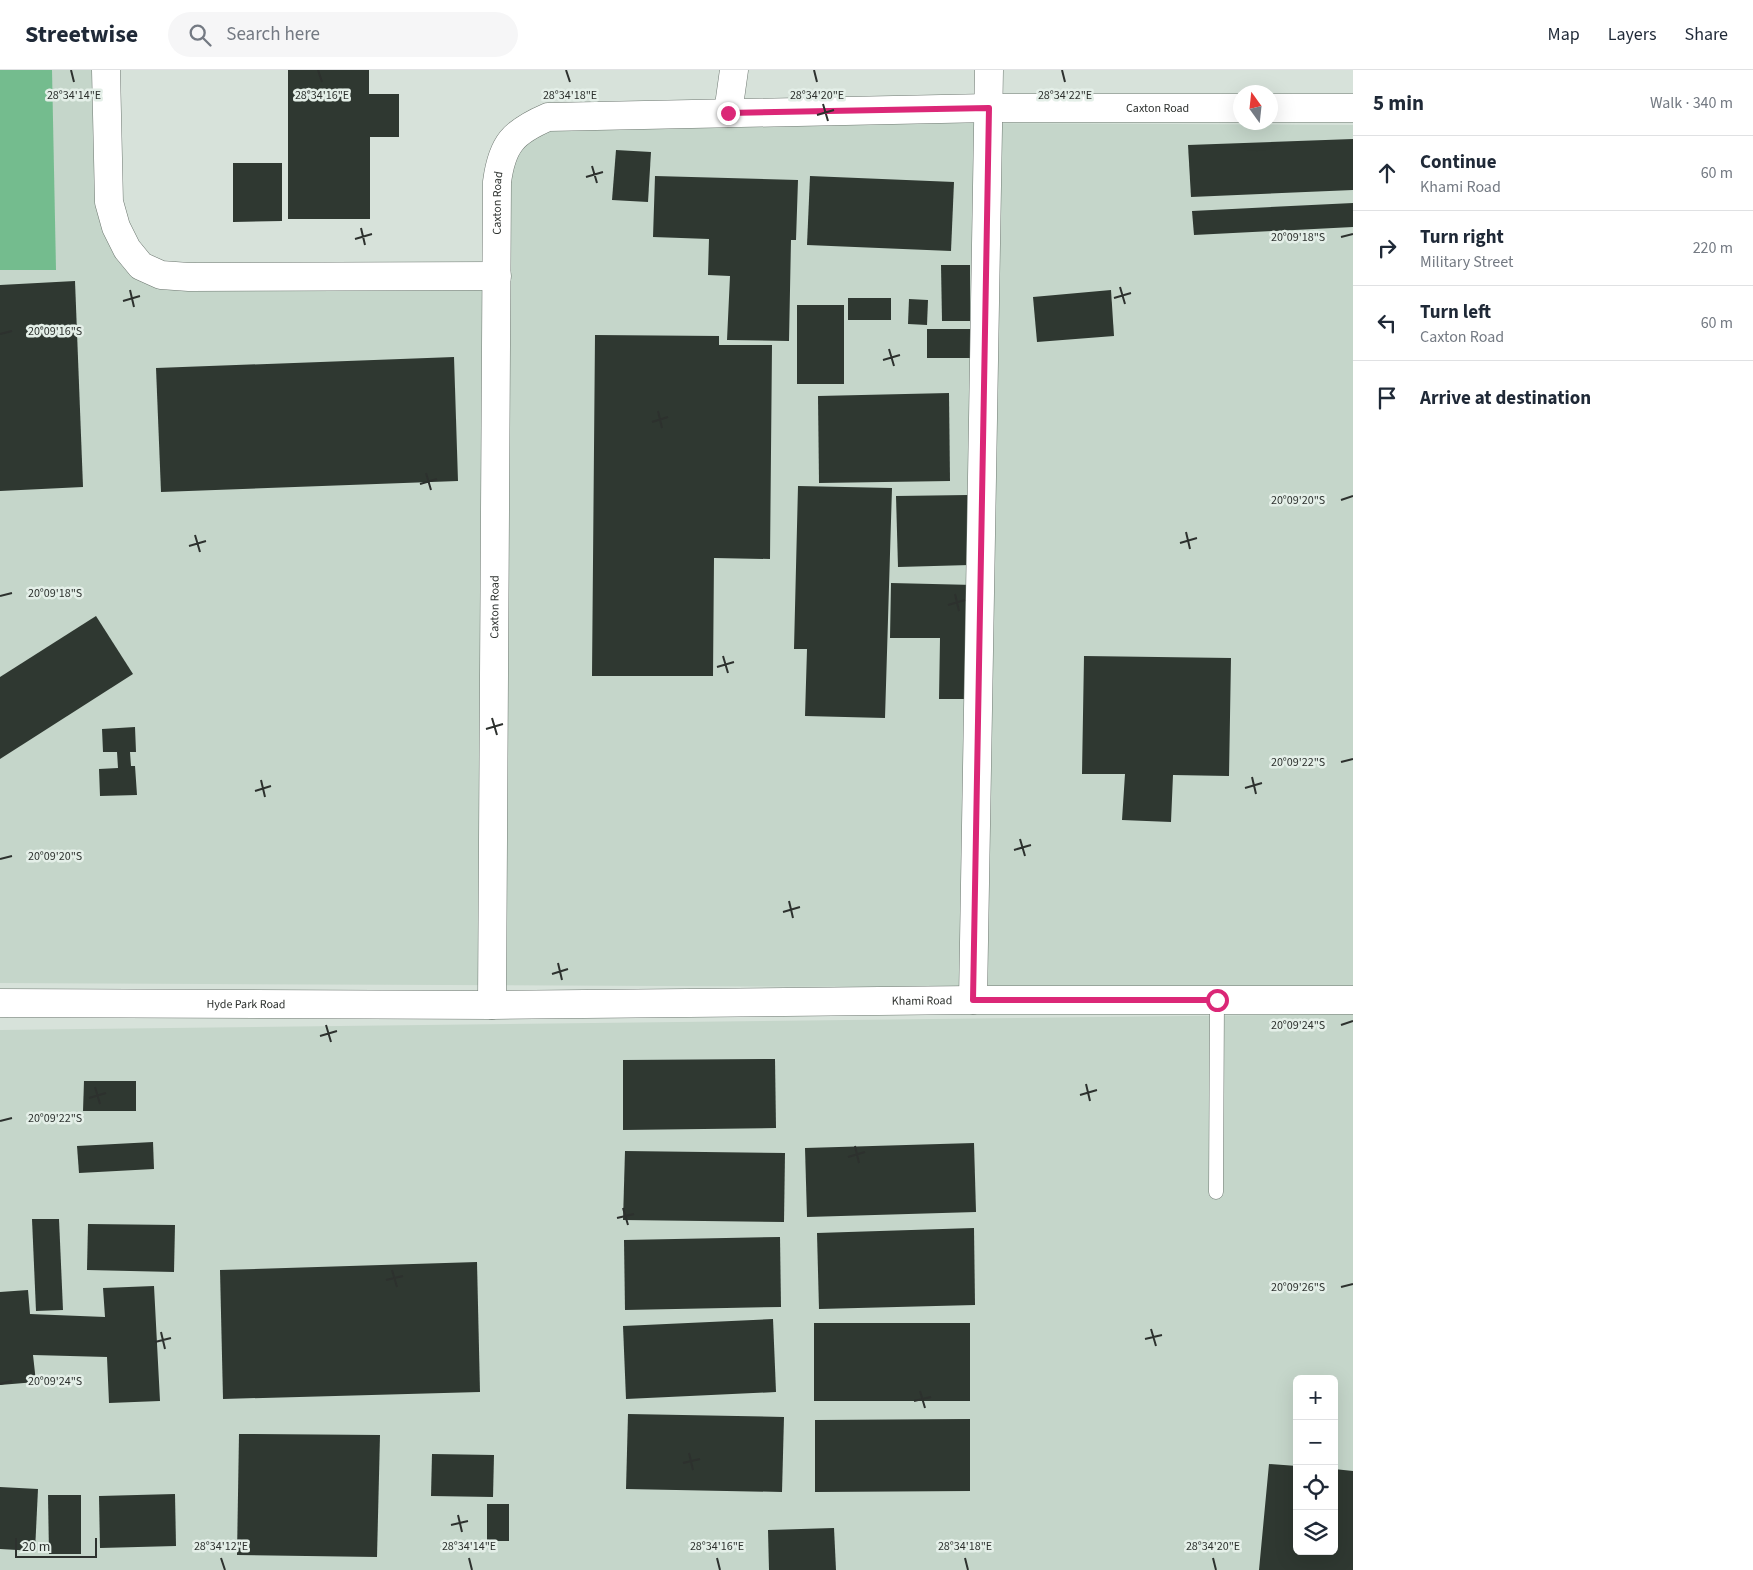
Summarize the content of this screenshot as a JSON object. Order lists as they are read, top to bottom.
{
  "streets": {
    "street": ["Caxton Road", "Khami Road", "Hyde Park Road"]
  },
  "crossings": [
    ["Caxton Road", "Khami Road"],
    ["Caxton Road", "Hyde Park Road"],
    ["Khami Road", "Hyde Park Road"]
  ],
  "scale_bar": "20 m",
  "north": "top",
  "page": {
    "header": "Streetwise",
    "search": "Search here",
    "nav": ["Map", "Layers", "Share"],
    "heading": ["5 min", "Walk · 340 m"],
    "list": [
      ["Continue", "Khami Road", "60 m"],
      ["Turn right", "Military Street", "220 m"],
      ["Turn left", "Caxton Road", "60 m"],
      "Arrive at destination"
    ],
    "map_buttons": ["+", "−"],
    "scale": "20 m"
  },
  "coordinates": [
    "28°34'14\"E",
    "28°34'16\"E",
    "28°34'18\"E",
    "28°34'20\"E",
    "28°34'22\"E",
    "20°09'18\"S",
    "20°09'16\"S",
    "20°09'20\"S",
    "20°09'22\"S",
    "20°09'24\"S",
    "20°09'26\"S",
    "28°34'12\"E"
  ]
}
